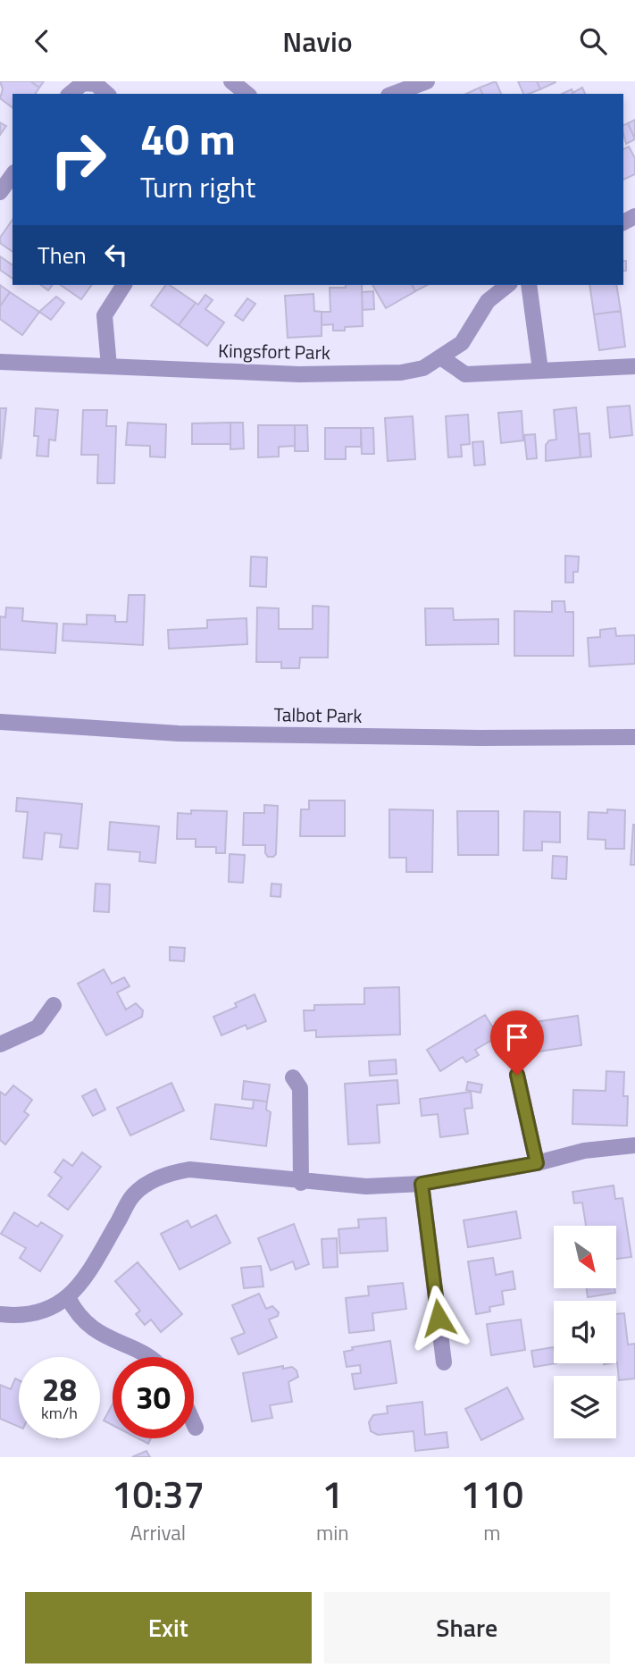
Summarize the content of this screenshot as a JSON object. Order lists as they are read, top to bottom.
{
  "streets": {
    "street": ["Kingsfort Park", "Talbot Park"]
  },
  "north": "bottom right",
  "page": {
    "header": "Navio",
    "turn": ["40 m", "Turn right"],
    "then": "Then",
    "speed": "28 km/h",
    "limit": "30",
    "eta": [
      "10:37",
      "Arrival",
      "1",
      "min",
      "110",
      "m"
    ],
    "buttons": ["Exit", "Share"]
  }
}
